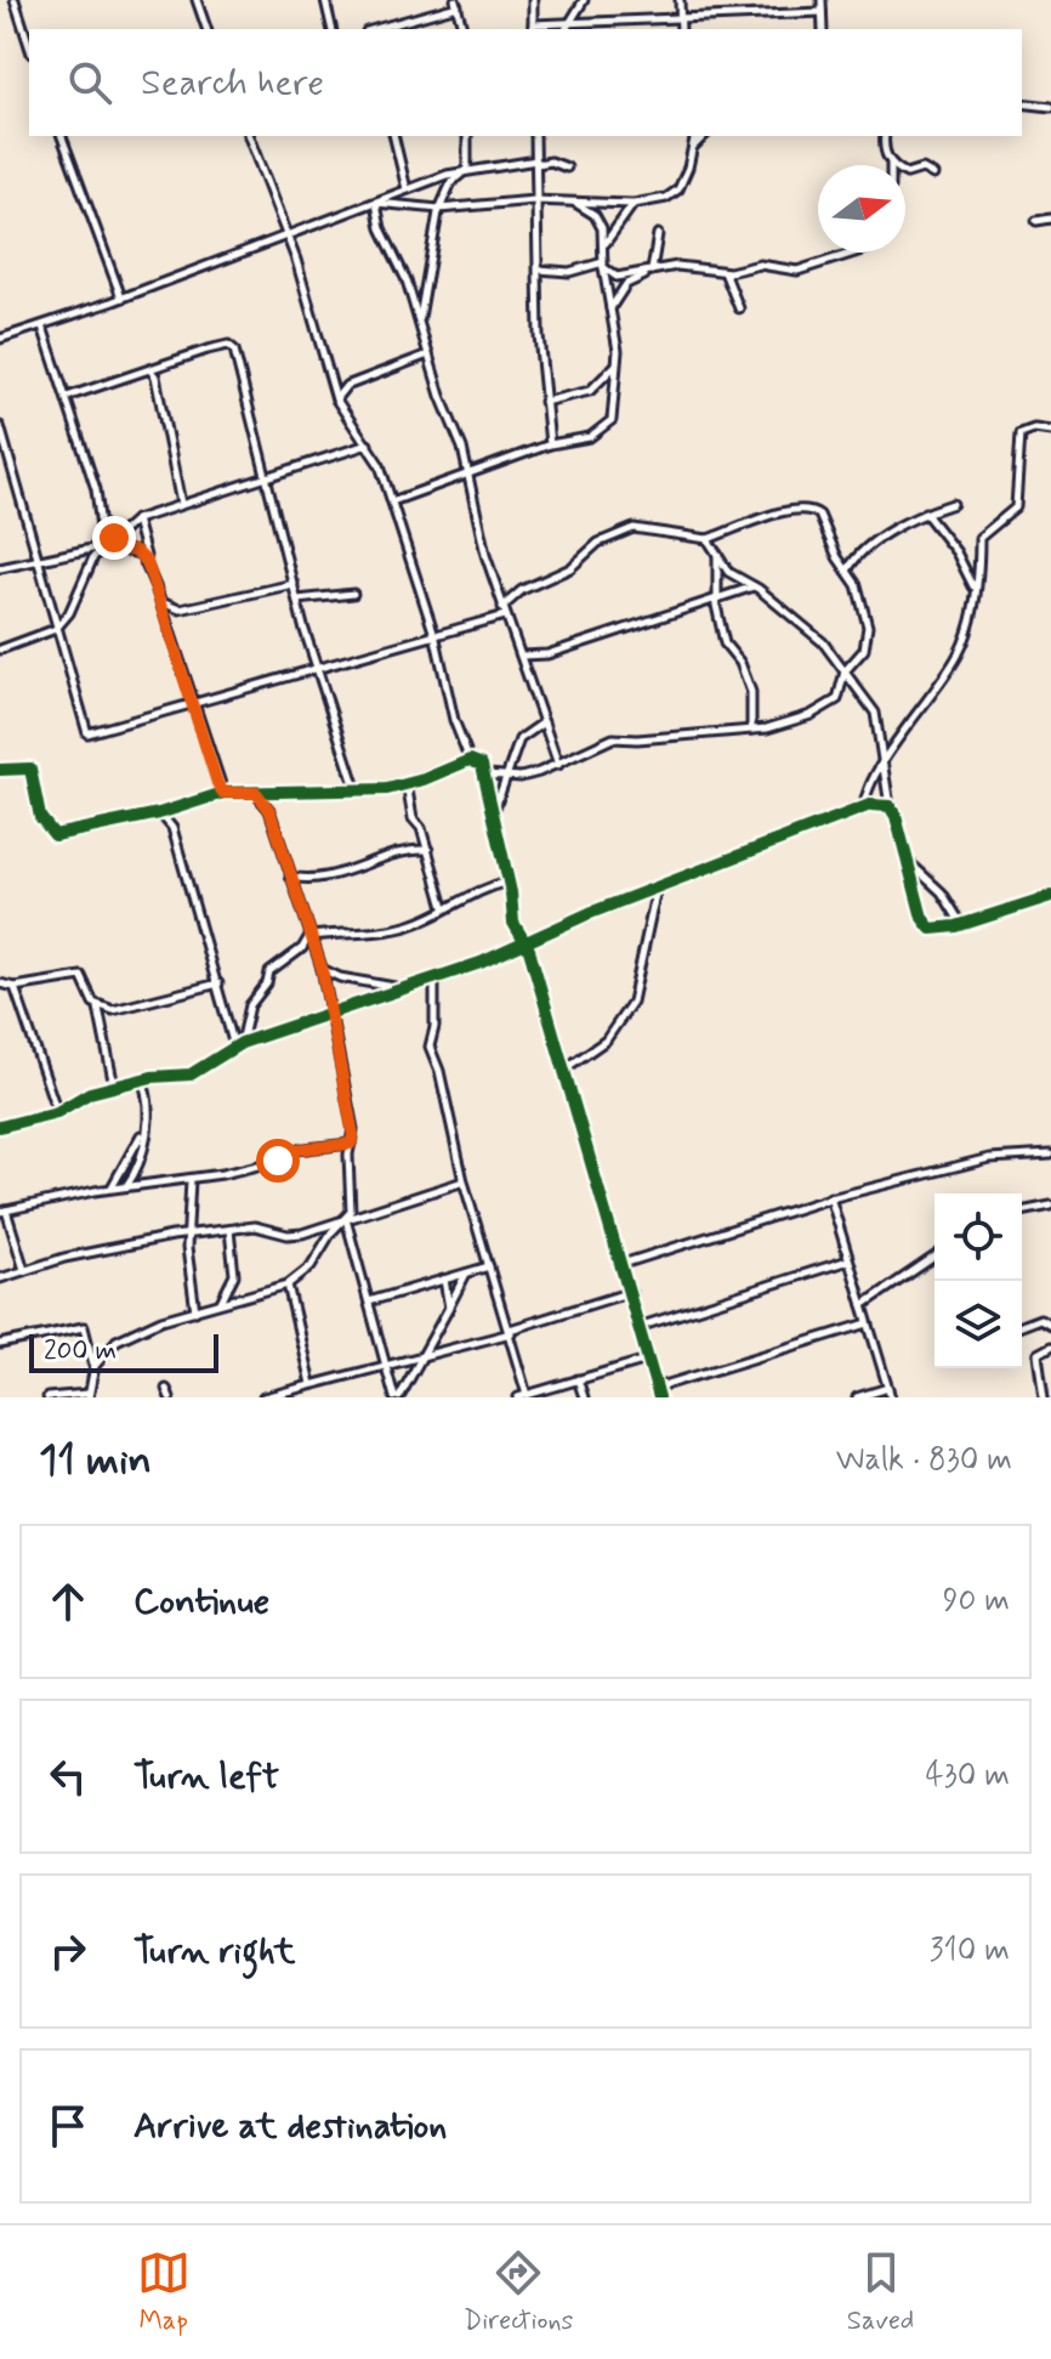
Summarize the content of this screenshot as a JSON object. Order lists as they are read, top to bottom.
{
  "scale_bar": "200 m",
  "north": "right",
  "page": {
    "search": "Search here",
    "scale": "200 m",
    "heading": ["11 min", "Walk · 830 m"],
    "list": [
      ["Continue", "90 m"],
      ["Turn left", "430 m"],
      ["Turn right", "310 m"],
      "Arrive at destination"
    ],
    "nav": ["Map", "Directions", "Saved"]
  }
}
